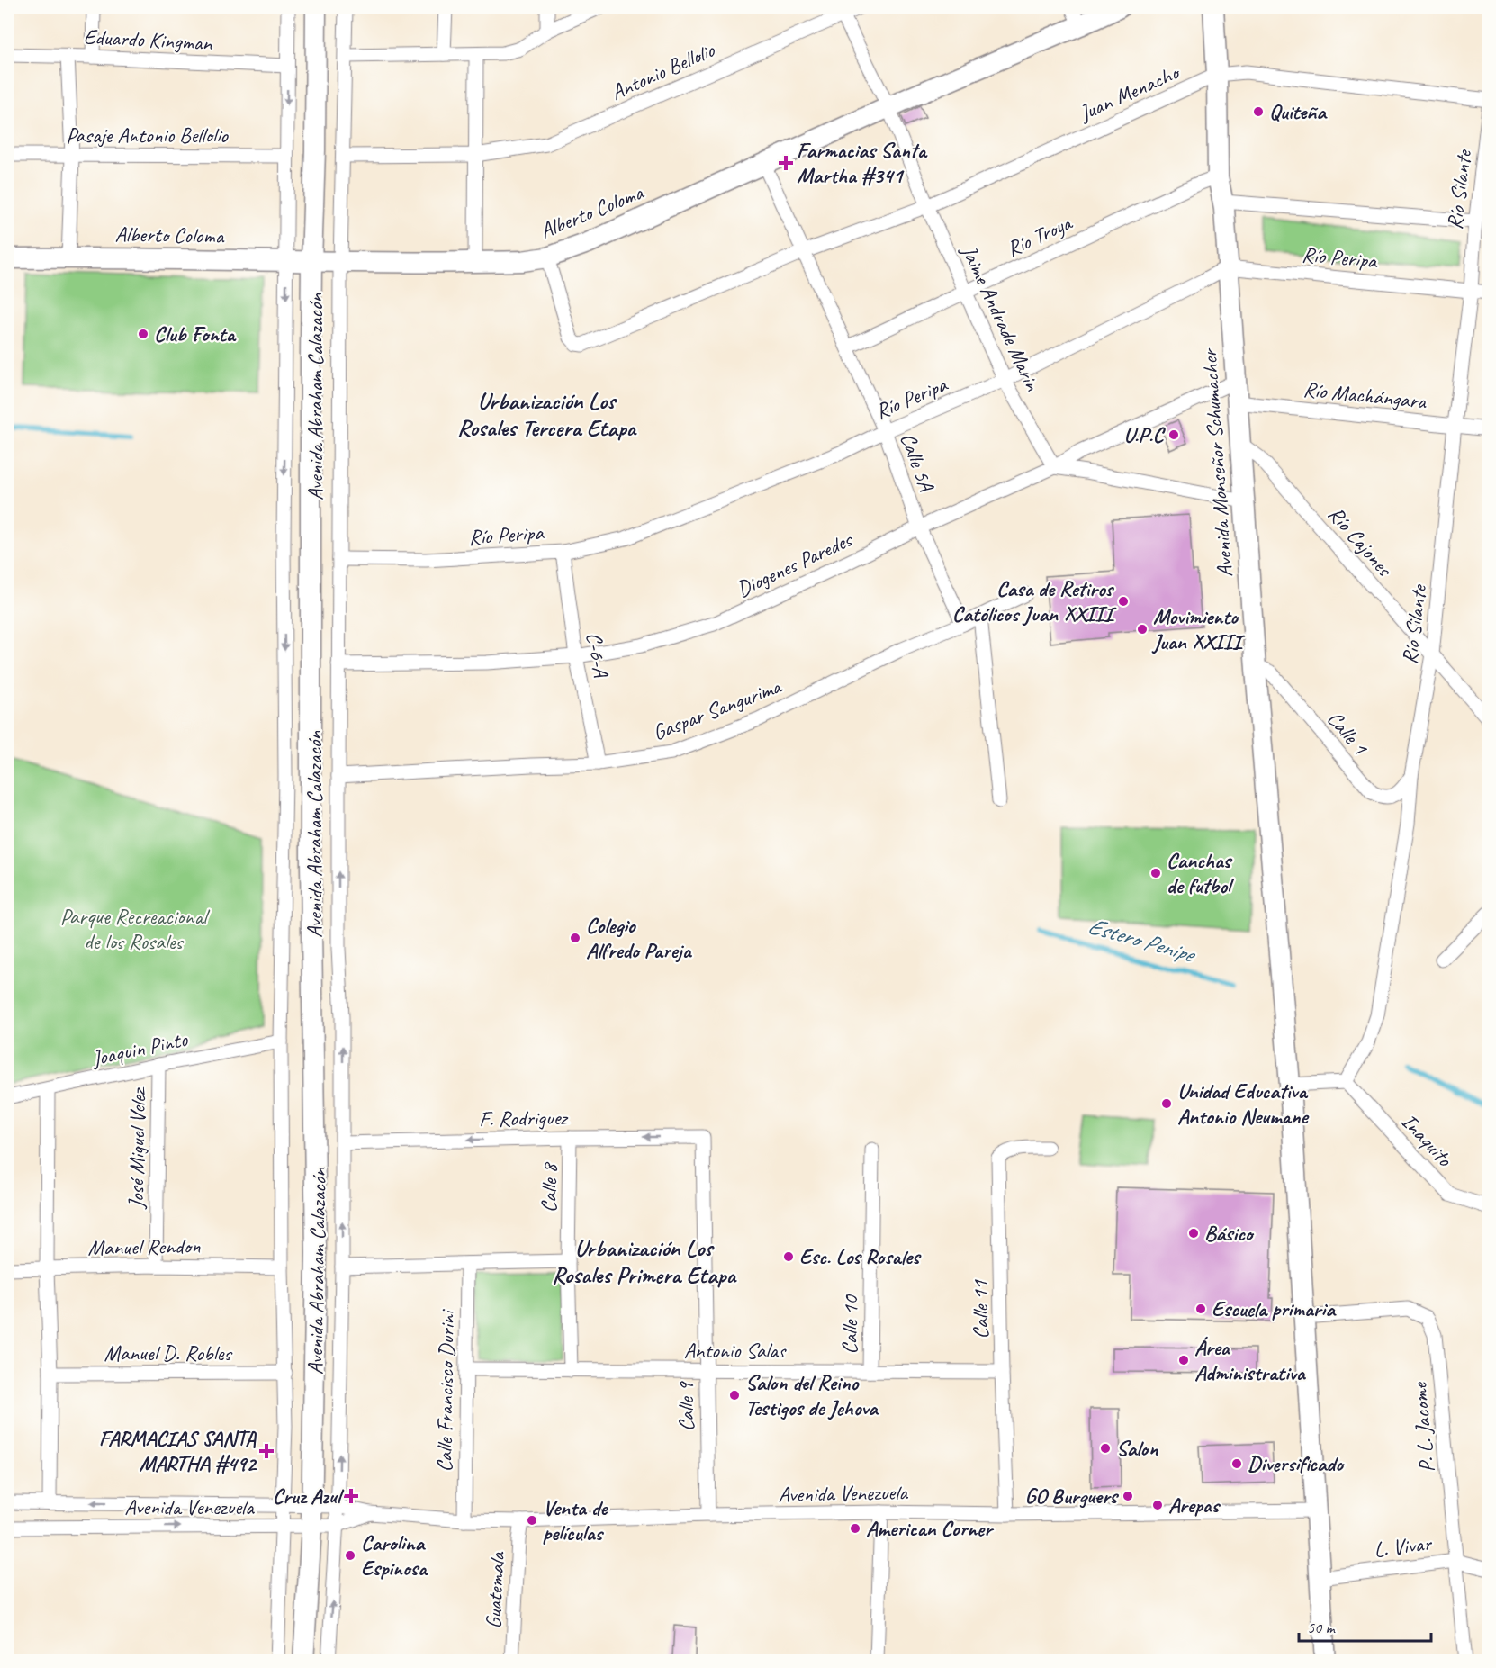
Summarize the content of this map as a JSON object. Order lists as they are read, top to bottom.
{
  "streets": {
    "street": [
      "Eduardo Kingman",
      "Antonio Bellolio",
      "Juan Menacho",
      "Pasaje Antonio Bellolio",
      "Río Silante",
      "Alberto Coloma",
      "Río Troya",
      "Río Peripa",
      "Jaime Andrade Marin",
      "Río Machángara",
      "Avenida Abraham Calazacón",
      "Calle 5A",
      "Avenida Monseñor Schumacher",
      "Río Cajones",
      "Diogenes Paredes",
      "C-6-A",
      "Gaspar Sangurima",
      "Calle 1",
      "Joaquin Pinto",
      "F. Rodriguez",
      "Inaquito",
      "José Miguel Velez",
      "Calle 8",
      "Manuel Rendon",
      "Calle 11",
      "Calle 10",
      "Antonio Salas",
      "Manuel D. Robles",
      "Calle Francisco Durini",
      "Calle 9",
      "P. L. Jacome",
      "Avenida Venezuela",
      "L. Vivar",
      "Guatemala"
    ]
  },
  "crossings": [
    ["Eduardo Kingman", "Avenida Abraham Calazacón"],
    ["Antonio Bellolio", "Jaime Andrade Marin"],
    ["Antonio Bellolio", "Avenida Abraham Calazacón"],
    ["Juan Menacho", "Alberto Coloma"],
    ["Juan Menacho", "Jaime Andrade Marin"],
    ["Juan Menacho", "Calle 5A"],
    ["Juan Menacho", "Avenida Monseñor Schumacher"],
    ["Pasaje Antonio Bellolio", "Avenida Abraham Calazacón"],
    ["Río Silante", "Río Peripa"],
    ["Río Silante", "Río Machángara"],
    ["Río Silante", "Río Cajones"],
    ["Río Silante", "Calle 1"],
    ["Río Silante", "Inaquito"],
    ["Alberto Coloma", "Jaime Andrade Marin"],
    ["Alberto Coloma", "Avenida Abraham Calazacón"],
    ["Alberto Coloma", "Calle 5A"],
    ["Río Troya", "Jaime Andrade Marin"],
    ["Río Troya", "Calle 5A"],
    ["Río Troya", "Avenida Monseñor Schumacher"],
    ["Río Peripa", "Jaime Andrade Marin"],
    ["Río Peripa", "Avenida Abraham Calazacón"],
    ["Río Peripa", "Calle 5A"],
    ["Río Peripa", "Avenida Monseñor Schumacher"],
    ["Río Peripa", "C-6-A"],
    ["Jaime Andrade Marin", "Diogenes Paredes"],
    ["Río Machángara", "Avenida Monseñor Schumacher"],
    ["Avenida Abraham Calazacón", "Diogenes Paredes"],
    ["Avenida Abraham Calazacón", "Gaspar Sangurima"],
    ["Avenida Abraham Calazacón", "Joaquin Pinto"],
    ["Avenida Abraham Calazacón", "F. Rodriguez"],
    ["Avenida Abraham Calazacón", "Manuel Rendon"],
    ["Avenida Abraham Calazacón", "Manuel D. Robles"],
    ["Avenida Abraham Calazacón", "Avenida Venezuela"],
    ["Calle 5A", "Diogenes Paredes"],
    ["Calle 5A", "Gaspar Sangurima"],
    ["Avenida Monseñor Schumacher", "Río Cajones"],
    ["Avenida Monseñor Schumacher", "Diogenes Paredes"],
    ["Avenida Monseñor Schumacher", "Calle 1"],
    ["Avenida Monseñor Schumacher", "P. L. Jacome"],
    ["Avenida Monseñor Schumacher", "Avenida Venezuela"],
    ["Avenida Monseñor Schumacher", "L. Vivar"],
    ["Diogenes Paredes", "C-6-A"],
    ["C-6-A", "Gaspar Sangurima"],
    ["Joaquin Pinto", "José Miguel Velez"],
    ["F. Rodriguez", "Calle 8"],
    ["F. Rodriguez", "Calle 9"],
    ["José Miguel Velez", "Manuel Rendon"],
    ["Calle 8", "Antonio Salas"],
    ["Calle 11", "Antonio Salas"],
    ["Calle 11", "Avenida Venezuela"],
    ["Calle 10", "Antonio Salas"],
    ["Antonio Salas", "Calle Francisco Durini"],
    ["Antonio Salas", "Calle 9"],
    ["Calle Francisco Durini", "Avenida Venezuela"],
    ["Calle 9", "Avenida Venezuela"],
    ["P. L. Jacome", "L. Vivar"],
    ["Avenida Venezuela", "Guatemala"]
  ],
  "one_way": ["F. Rodriguez"],
  "districts": ["Urbanización Los Rosales Tercera Etapa", "Urbanización Los Rosales Primera Etapa"],
  "water": ["Estero Penipe"],
  "parks": ["Parque Recreacional de los Rosales"],
  "places": {
    "other": [
      "Quiteña",
      "Club Fonta",
      "U.P.C",
      "Casa de Retiros Católicos Juan XXIII",
      "Movimiento Juan XXIII",
      "Canchas de futbol",
      "Colegio Alfredo Pareja",
      "Unidad Educativa Antonio Neumane",
      "Básico",
      "Esc. Los Rosales",
      "Escuela primaria",
      "Área Administrativa",
      "Salon del Reino Testigos de Jehova",
      "Salon",
      "Diversificado",
      "GO Burguers",
      "Arepas",
      "Venta de películas",
      "American Corner",
      "Carolina Espinosa"
    ],
    "health": ["Farmacias Santa Martha #341", "FARMACIAS SANTA MARTHA #492", "Cruz Azul"]
  },
  "scale_bar": "50 m"
}
